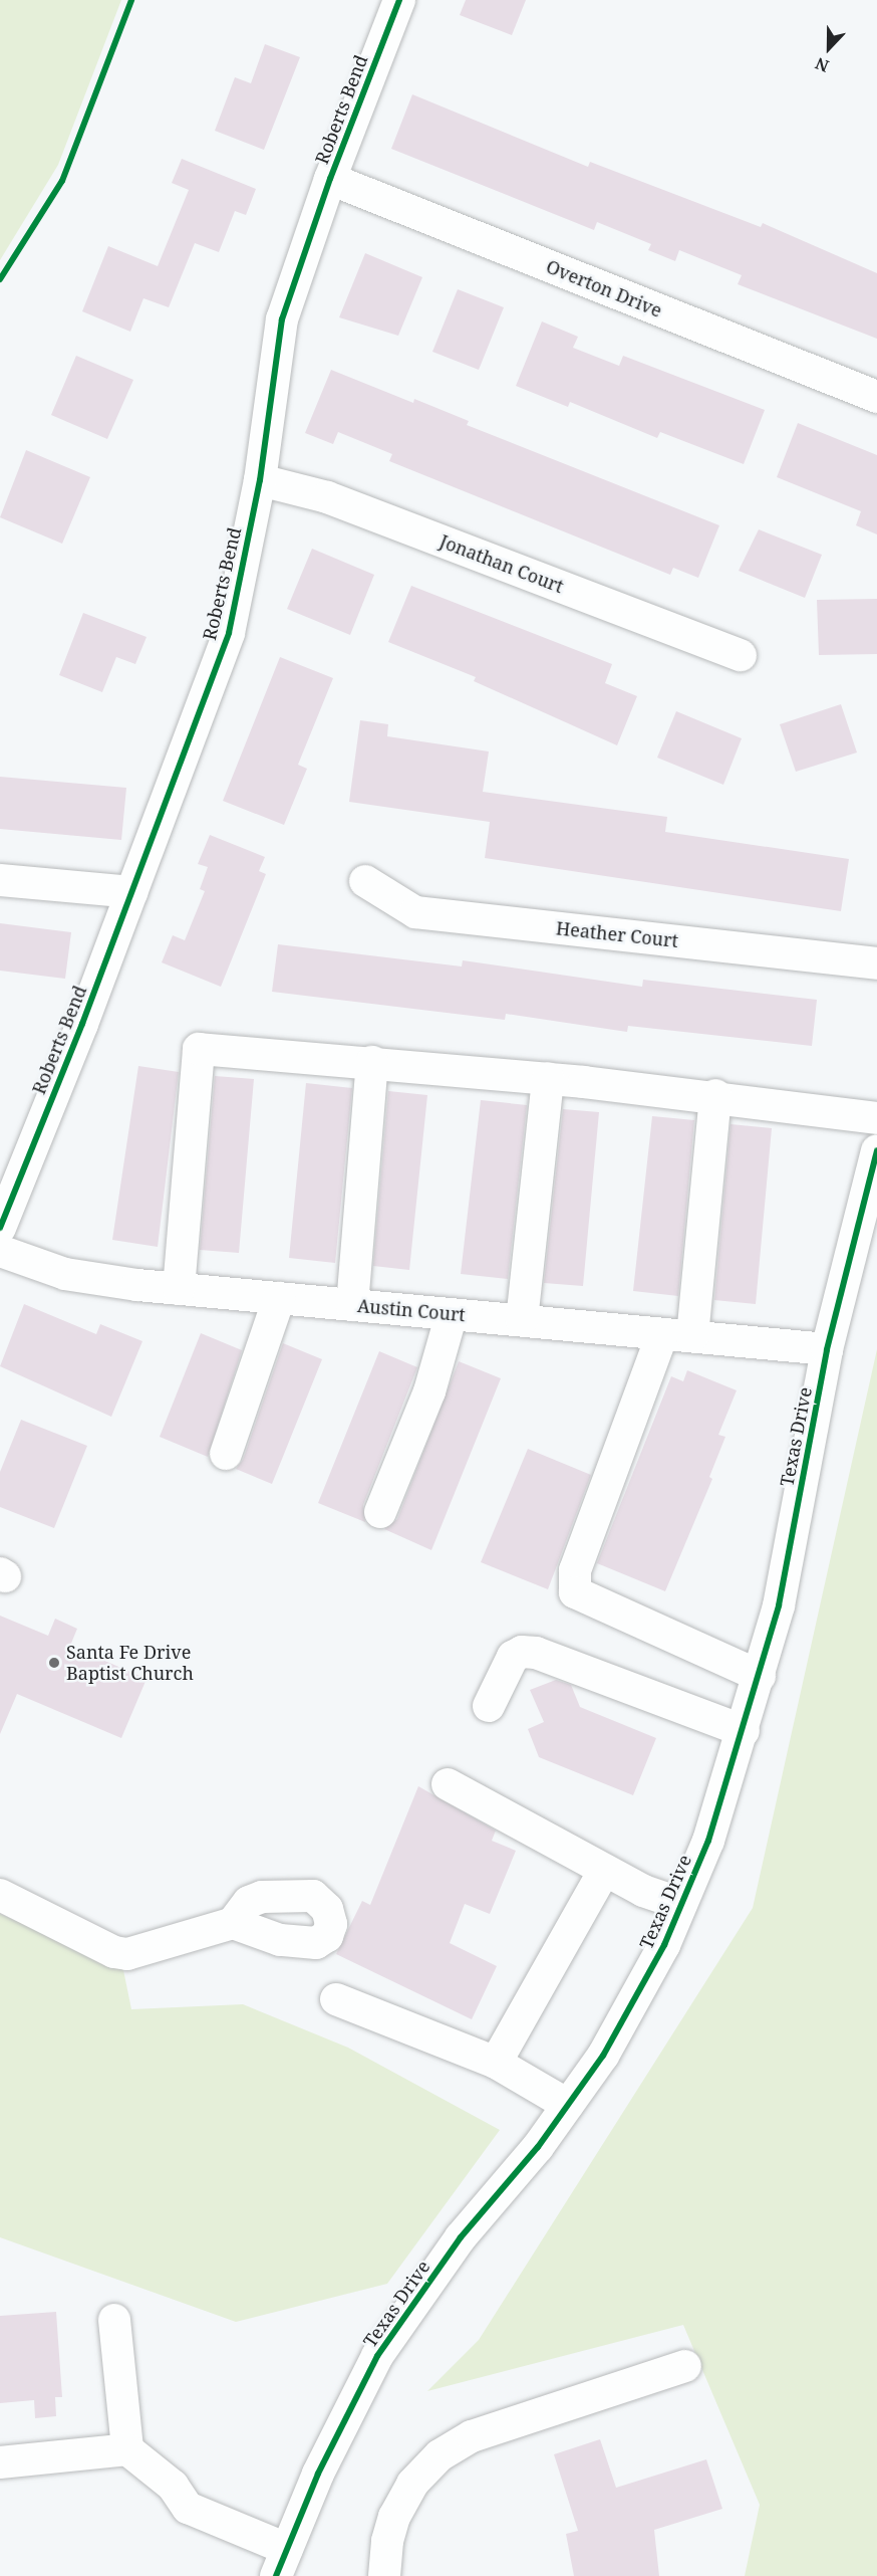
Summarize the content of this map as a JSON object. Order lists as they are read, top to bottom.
{
  "streets": {
    "street": [
      "Roberts Bend",
      "Overton Drive",
      "Jonathan Court",
      "Heather Court",
      "Austin Court",
      "Texas Drive"
    ]
  },
  "crossings": [
    ["Roberts Bend", "Overton Drive"],
    ["Roberts Bend", "Jonathan Court"],
    ["Austin Court", "Texas Drive"]
  ],
  "places": ["Santa Fe Drive Baptist Church"],
  "north": "bottom"
}
